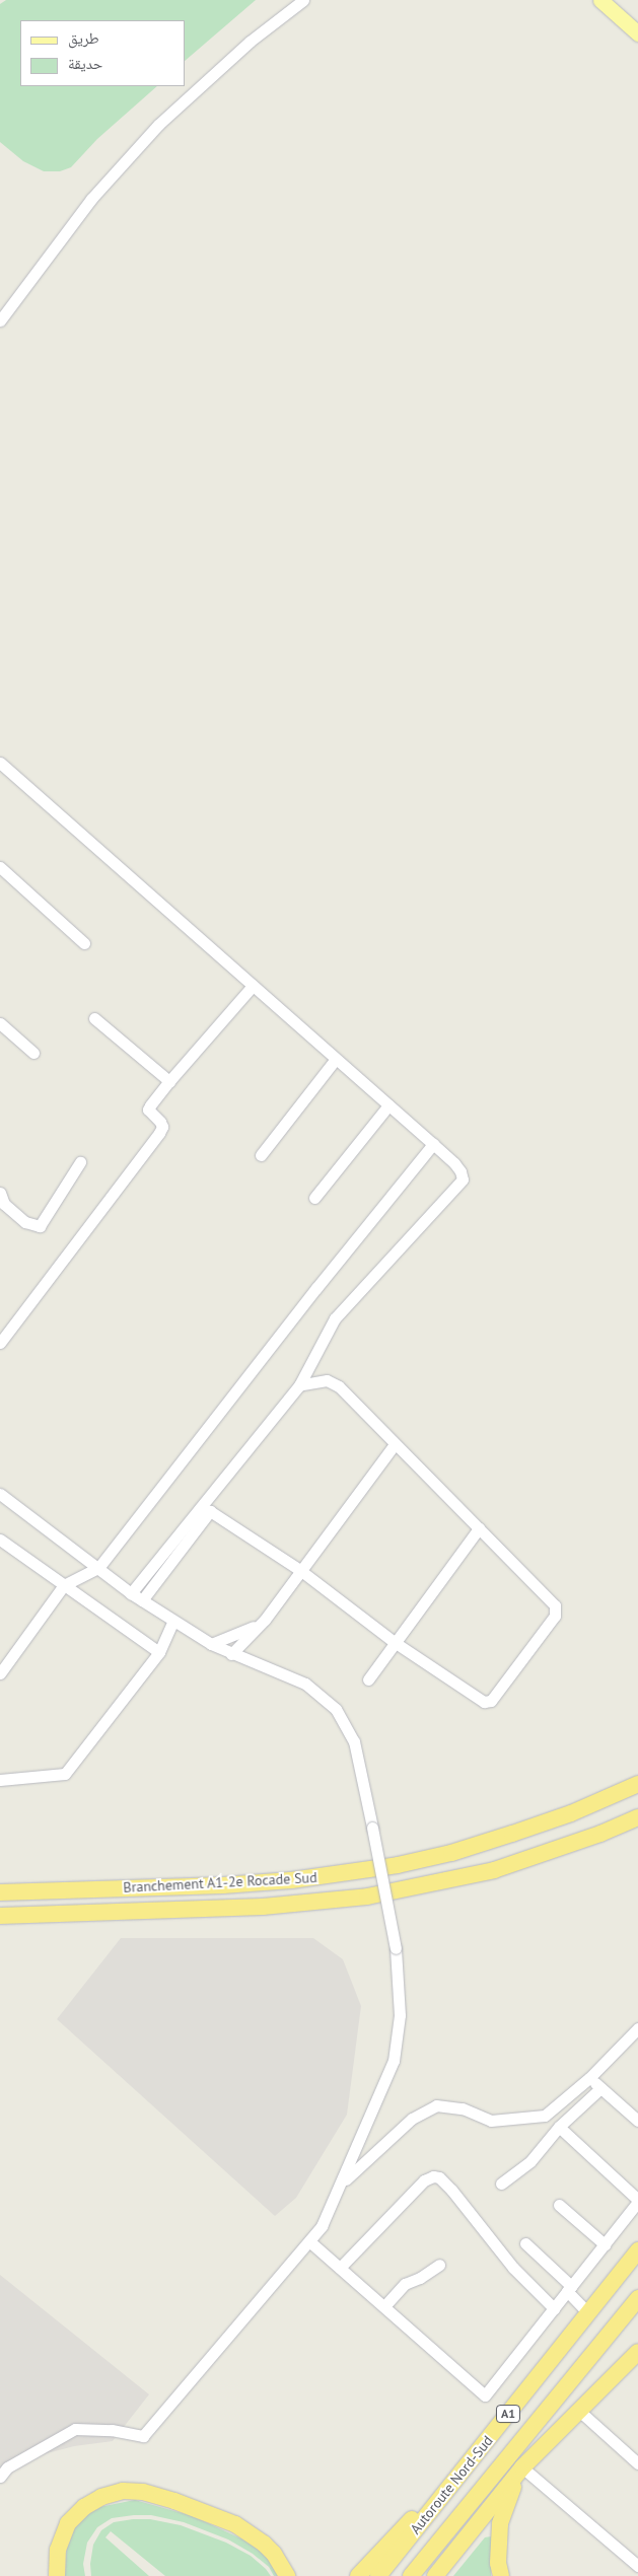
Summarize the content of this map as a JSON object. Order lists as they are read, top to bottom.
{
  "streets": {
    "highway": ["Branchement A1-2e Rocade Sud", "A1", "Autoroute Nord-Sud"]
  },
  "legend": ["طريق", "حديقة"]
}
